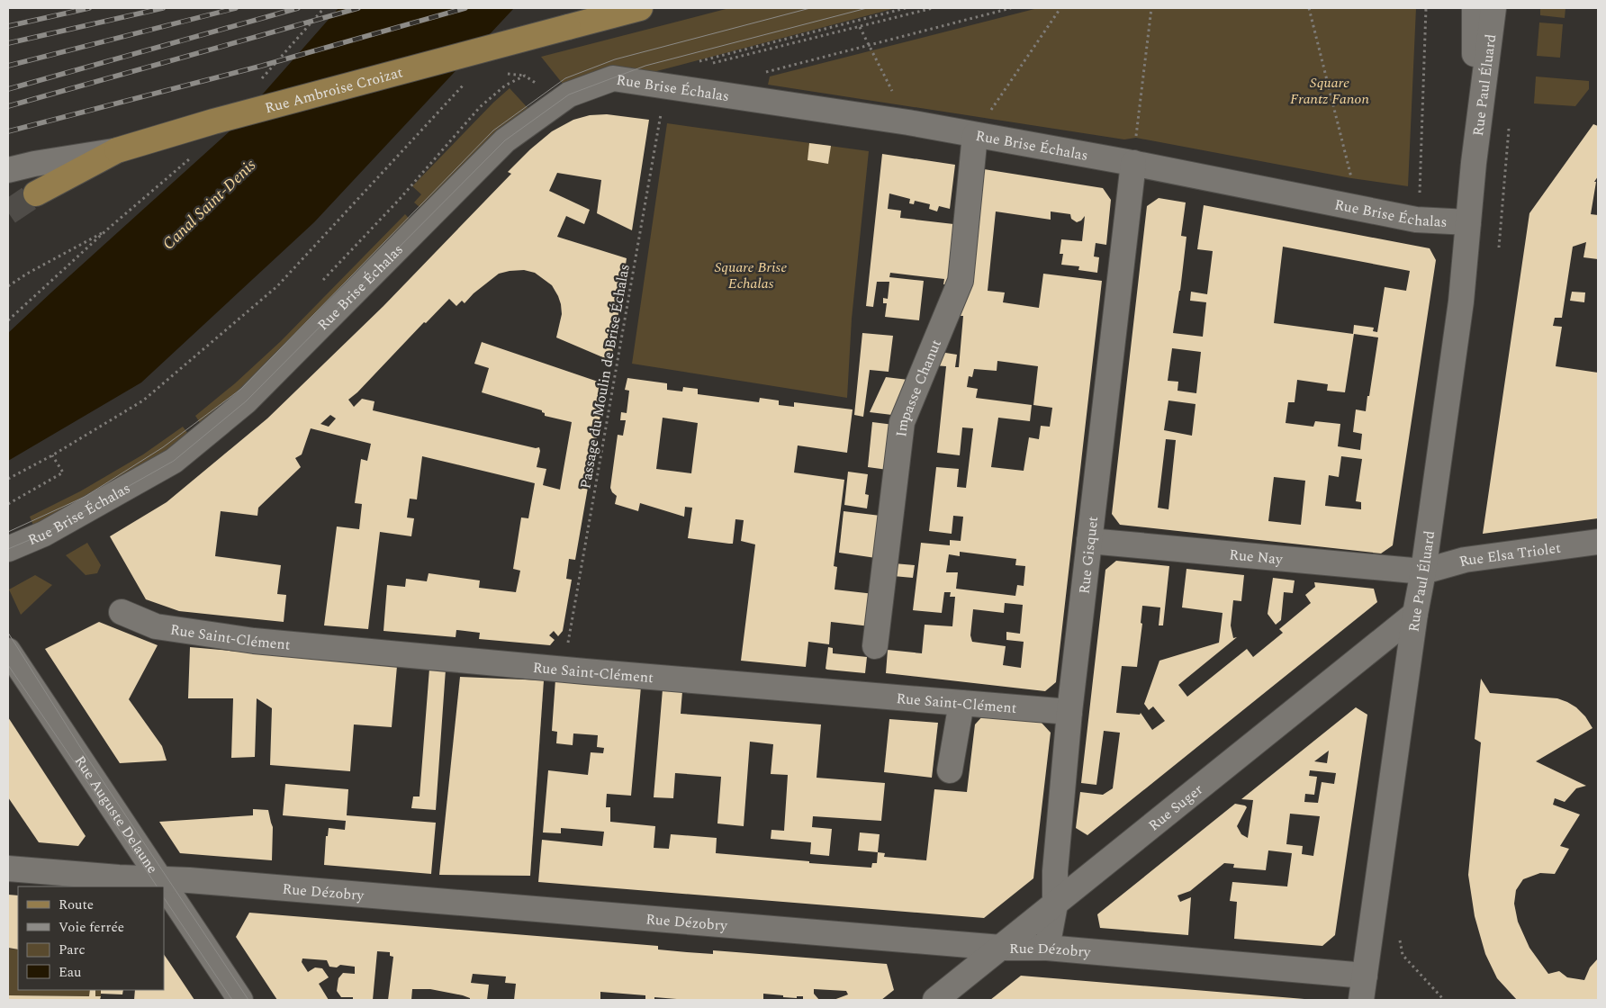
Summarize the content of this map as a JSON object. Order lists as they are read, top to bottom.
{
  "streets": {
    "main road": ["Rue Ambroise Croizat"],
    "street": [
      "Rue Paul Éluard",
      "Rue Brise Échalas",
      "Impasse Chanut",
      "Rue Elsa Triolet",
      "Rue Gisquet",
      "Rue Nay",
      "Rue Saint-Clément",
      "Rue Suger",
      "Rue Auguste Delaune",
      "Rue Dézobry"
    ],
    "path": ["Passage du Moulin de Brise Échalas"]
  },
  "crossings": [
    ["Rue Paul Éluard", "Rue Brise Échalas"],
    ["Rue Paul Éluard", "Rue Elsa Triolet"],
    ["Rue Paul Éluard", "Rue Nay"],
    ["Rue Paul Éluard", "Rue Suger"],
    ["Rue Paul Éluard", "Rue Dézobry"],
    ["Rue Brise Échalas", "Passage du Moulin de Brise Échalas"],
    ["Rue Brise Échalas", "Impasse Chanut"],
    ["Rue Brise Échalas", "Rue Gisquet"],
    ["Passage du Moulin de Brise Échalas", "Rue Saint-Clément"],
    ["Rue Elsa Triolet", "Rue Nay"],
    ["Rue Gisquet", "Rue Nay"],
    ["Rue Gisquet", "Rue Saint-Clément"],
    ["Rue Gisquet", "Rue Suger"],
    ["Rue Gisquet", "Rue Dézobry"],
    ["Rue Suger", "Rue Dézobry"],
    ["Rue Auguste Delaune", "Rue Dézobry"]
  ],
  "water": ["Canal Saint-Denis"],
  "parks": ["Square Frantz Fanon", "Square Brise Echalas"],
  "legend": [
    "Route",
    "Voie ferrée",
    "Parc",
    "Eau"
  ]
}
